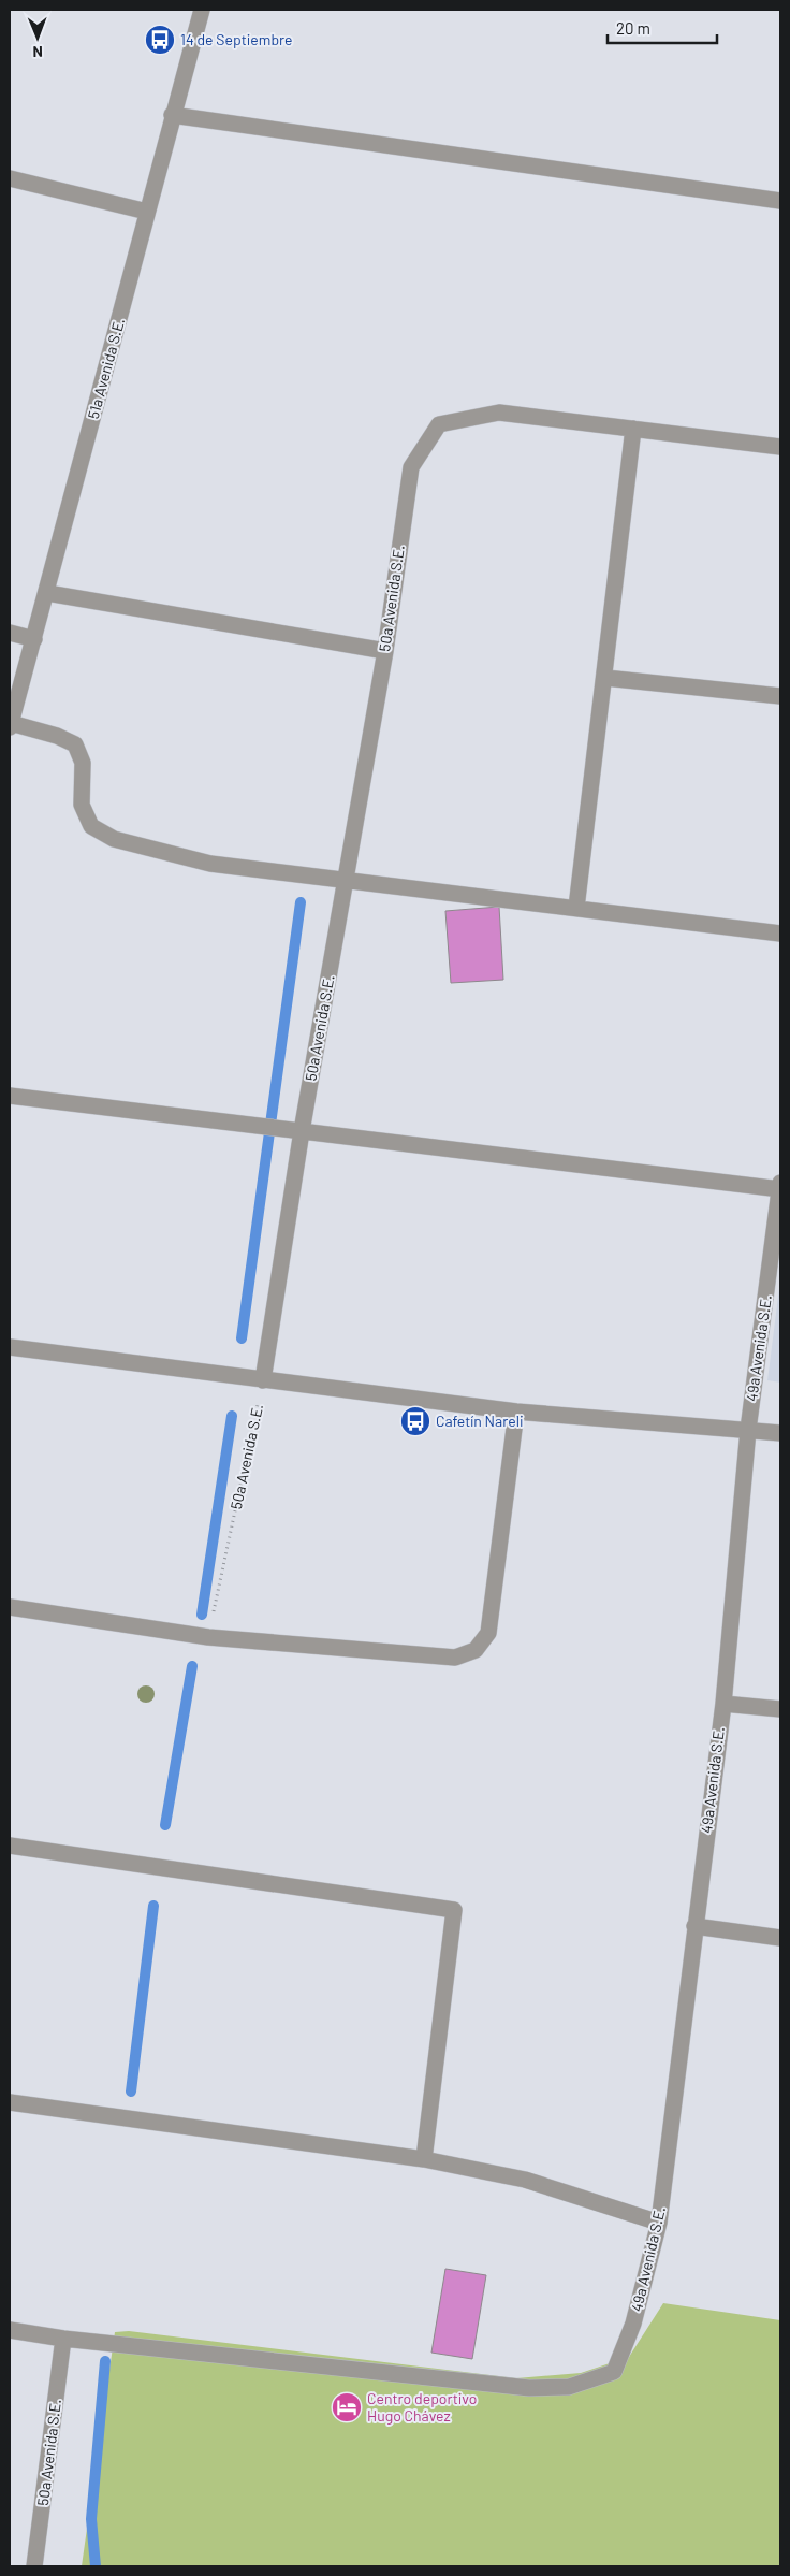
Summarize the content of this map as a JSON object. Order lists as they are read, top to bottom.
{
  "streets": {
    "street": ["51a Avenida S.E.", "50a Avenida S.E.", "49a Avenida S.E."]
  },
  "crossings": [
    ["50a Avenida S.E.", "49a Avenida S.E."]
  ],
  "places": {
    "bus stop": ["14 de Septiembre", "Cafetín Nareli"],
    "hotel": ["Centro deportivo Hugo Chávez"]
  },
  "scale_bar": "20 m",
  "north": "bottom"
}
